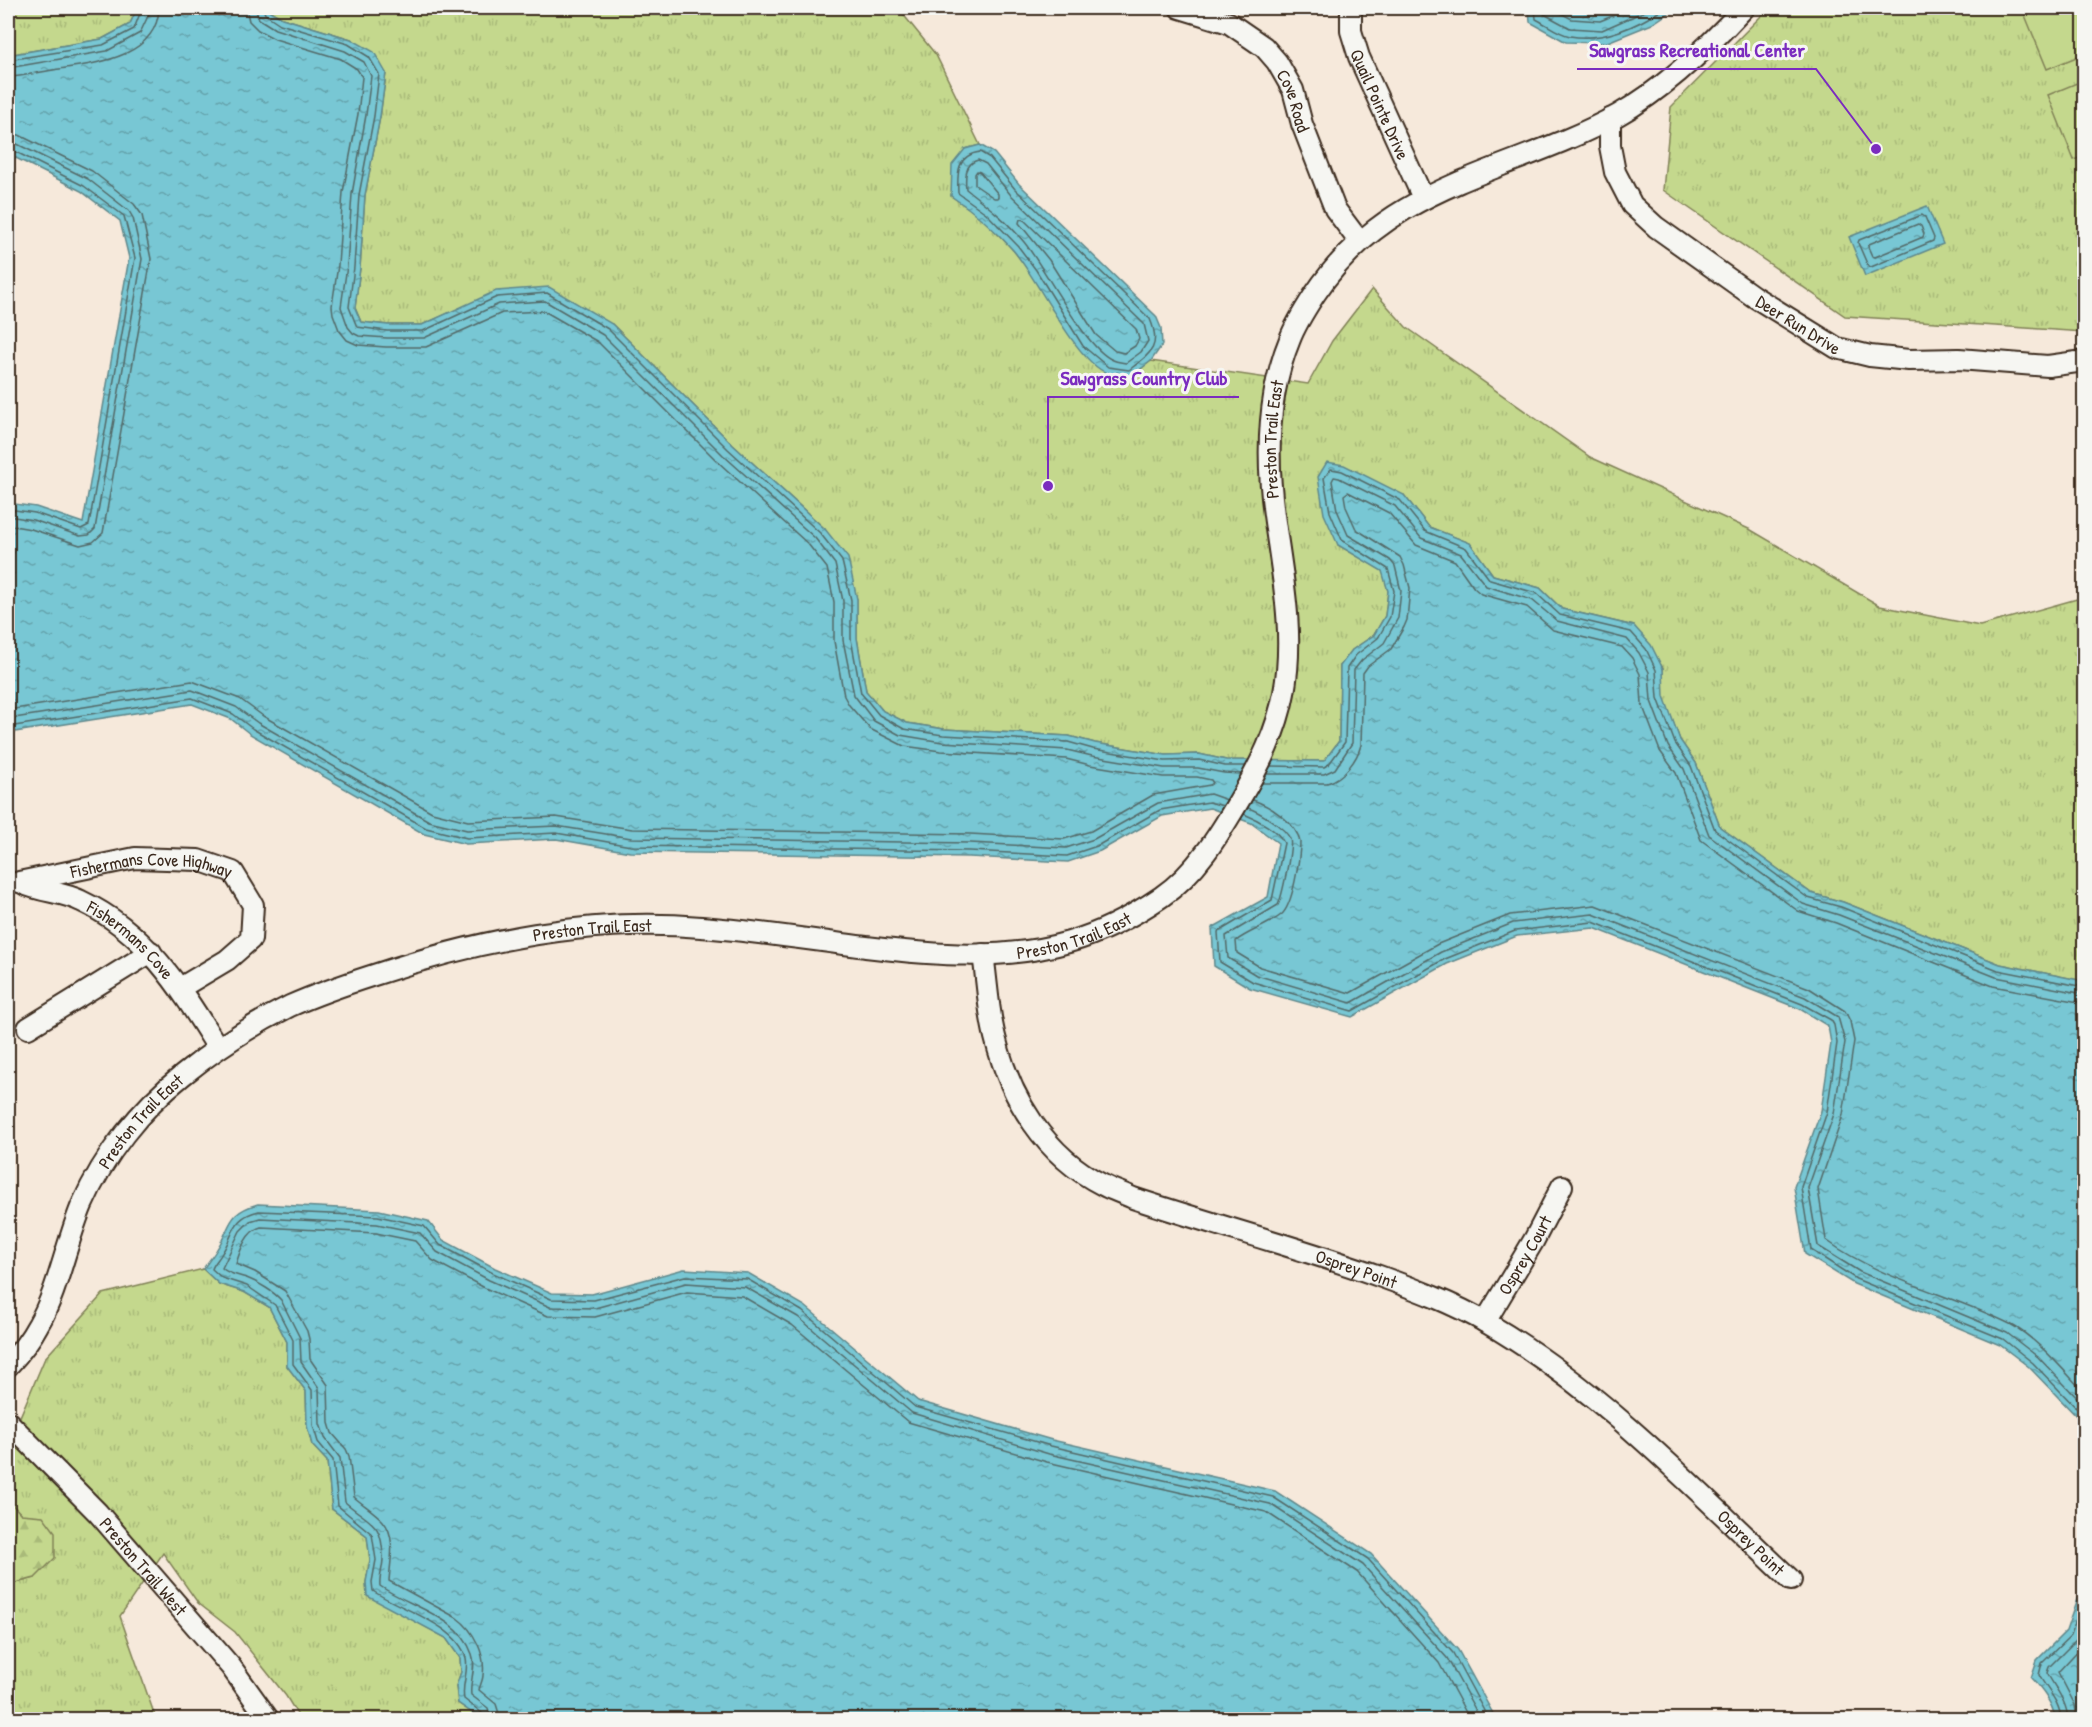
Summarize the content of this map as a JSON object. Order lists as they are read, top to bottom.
{
  "streets": {
    "street": [
      "Cove Road",
      "Quail Pointe Drive",
      "Deer Run Drive",
      "Preston Trail East",
      "Fishermans Cove Highway",
      "Fishermans Cove",
      "Osprey Court",
      "Osprey Point",
      "Preston Trail West"
    ]
  },
  "crossings": [
    ["Cove Road", "Preston Trail East"],
    ["Quail Pointe Drive", "Preston Trail East"],
    ["Deer Run Drive", "Preston Trail East"],
    ["Preston Trail East", "Fishermans Cove"],
    ["Preston Trail East", "Osprey Point"],
    ["Fishermans Cove Highway", "Fishermans Cove"],
    ["Osprey Court", "Osprey Point"]
  ],
  "places": ["Sawgrass Recreational Center", "Sawgrass Country Club"]
}
